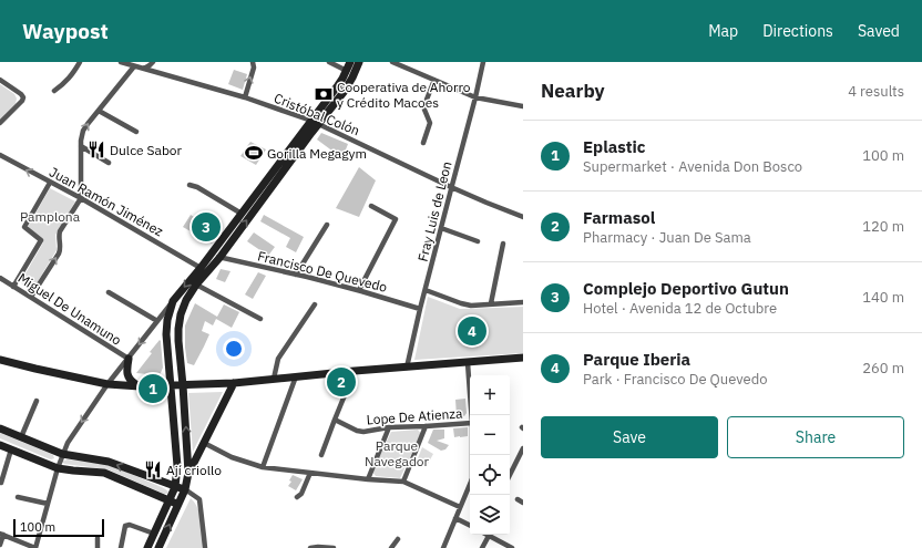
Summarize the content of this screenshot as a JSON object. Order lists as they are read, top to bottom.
{
  "streets": {
    "street": [
      "Cristóbal Colón",
      "Juan Ramón Jiménez",
      "Fray Luis de Leon",
      "Francisco De Quevedo",
      "Miguel De Unamuno",
      "Lope De Atienza"
    ]
  },
  "crossings": [
    ["Cristóbal Colón", "Fray Luis de Leon"],
    ["Fray Luis de Leon", "Francisco De Quevedo"]
  ],
  "parks": ["Pamplona", "Parque Navegador"],
  "places": {
    "bank": ["Cooperativa de Ahorro y Crédito Macoes"],
    "restaurant": ["Dulce Sabor", "Ají criollo"],
    "sports": ["Gorilla Megagym"]
  },
  "scale_bar": "100 m",
  "page": {
    "header": "Waypost",
    "nav": ["Map", "Directions", "Saved"],
    "heading": ["Nearby", "4 results"],
    "list": [
      {
        "mark": "1",
        "name": "Eplastic",
        "note": "Supermarket · Avenida Don Bosco",
        "value": "100 m"
      },
      {
        "mark": "2",
        "name": "Farmasol",
        "note": "Pharmacy · Juan De Sama",
        "value": "120 m"
      },
      {
        "mark": "3",
        "name": "Complejo Deportivo Gutun",
        "note": "Hotel · Avenida 12 de Octubre",
        "value": "140 m"
      },
      {
        "mark": "4",
        "name": "Parque Iberia",
        "note": "Park · Francisco De Quevedo",
        "value": "260 m"
      }
    ],
    "pins": [
      "3",
      "4",
      "2",
      "1"
    ],
    "map_buttons": ["+", "−"],
    "buttons": ["Save", "Share"],
    "scale": "100 m"
  }
}
